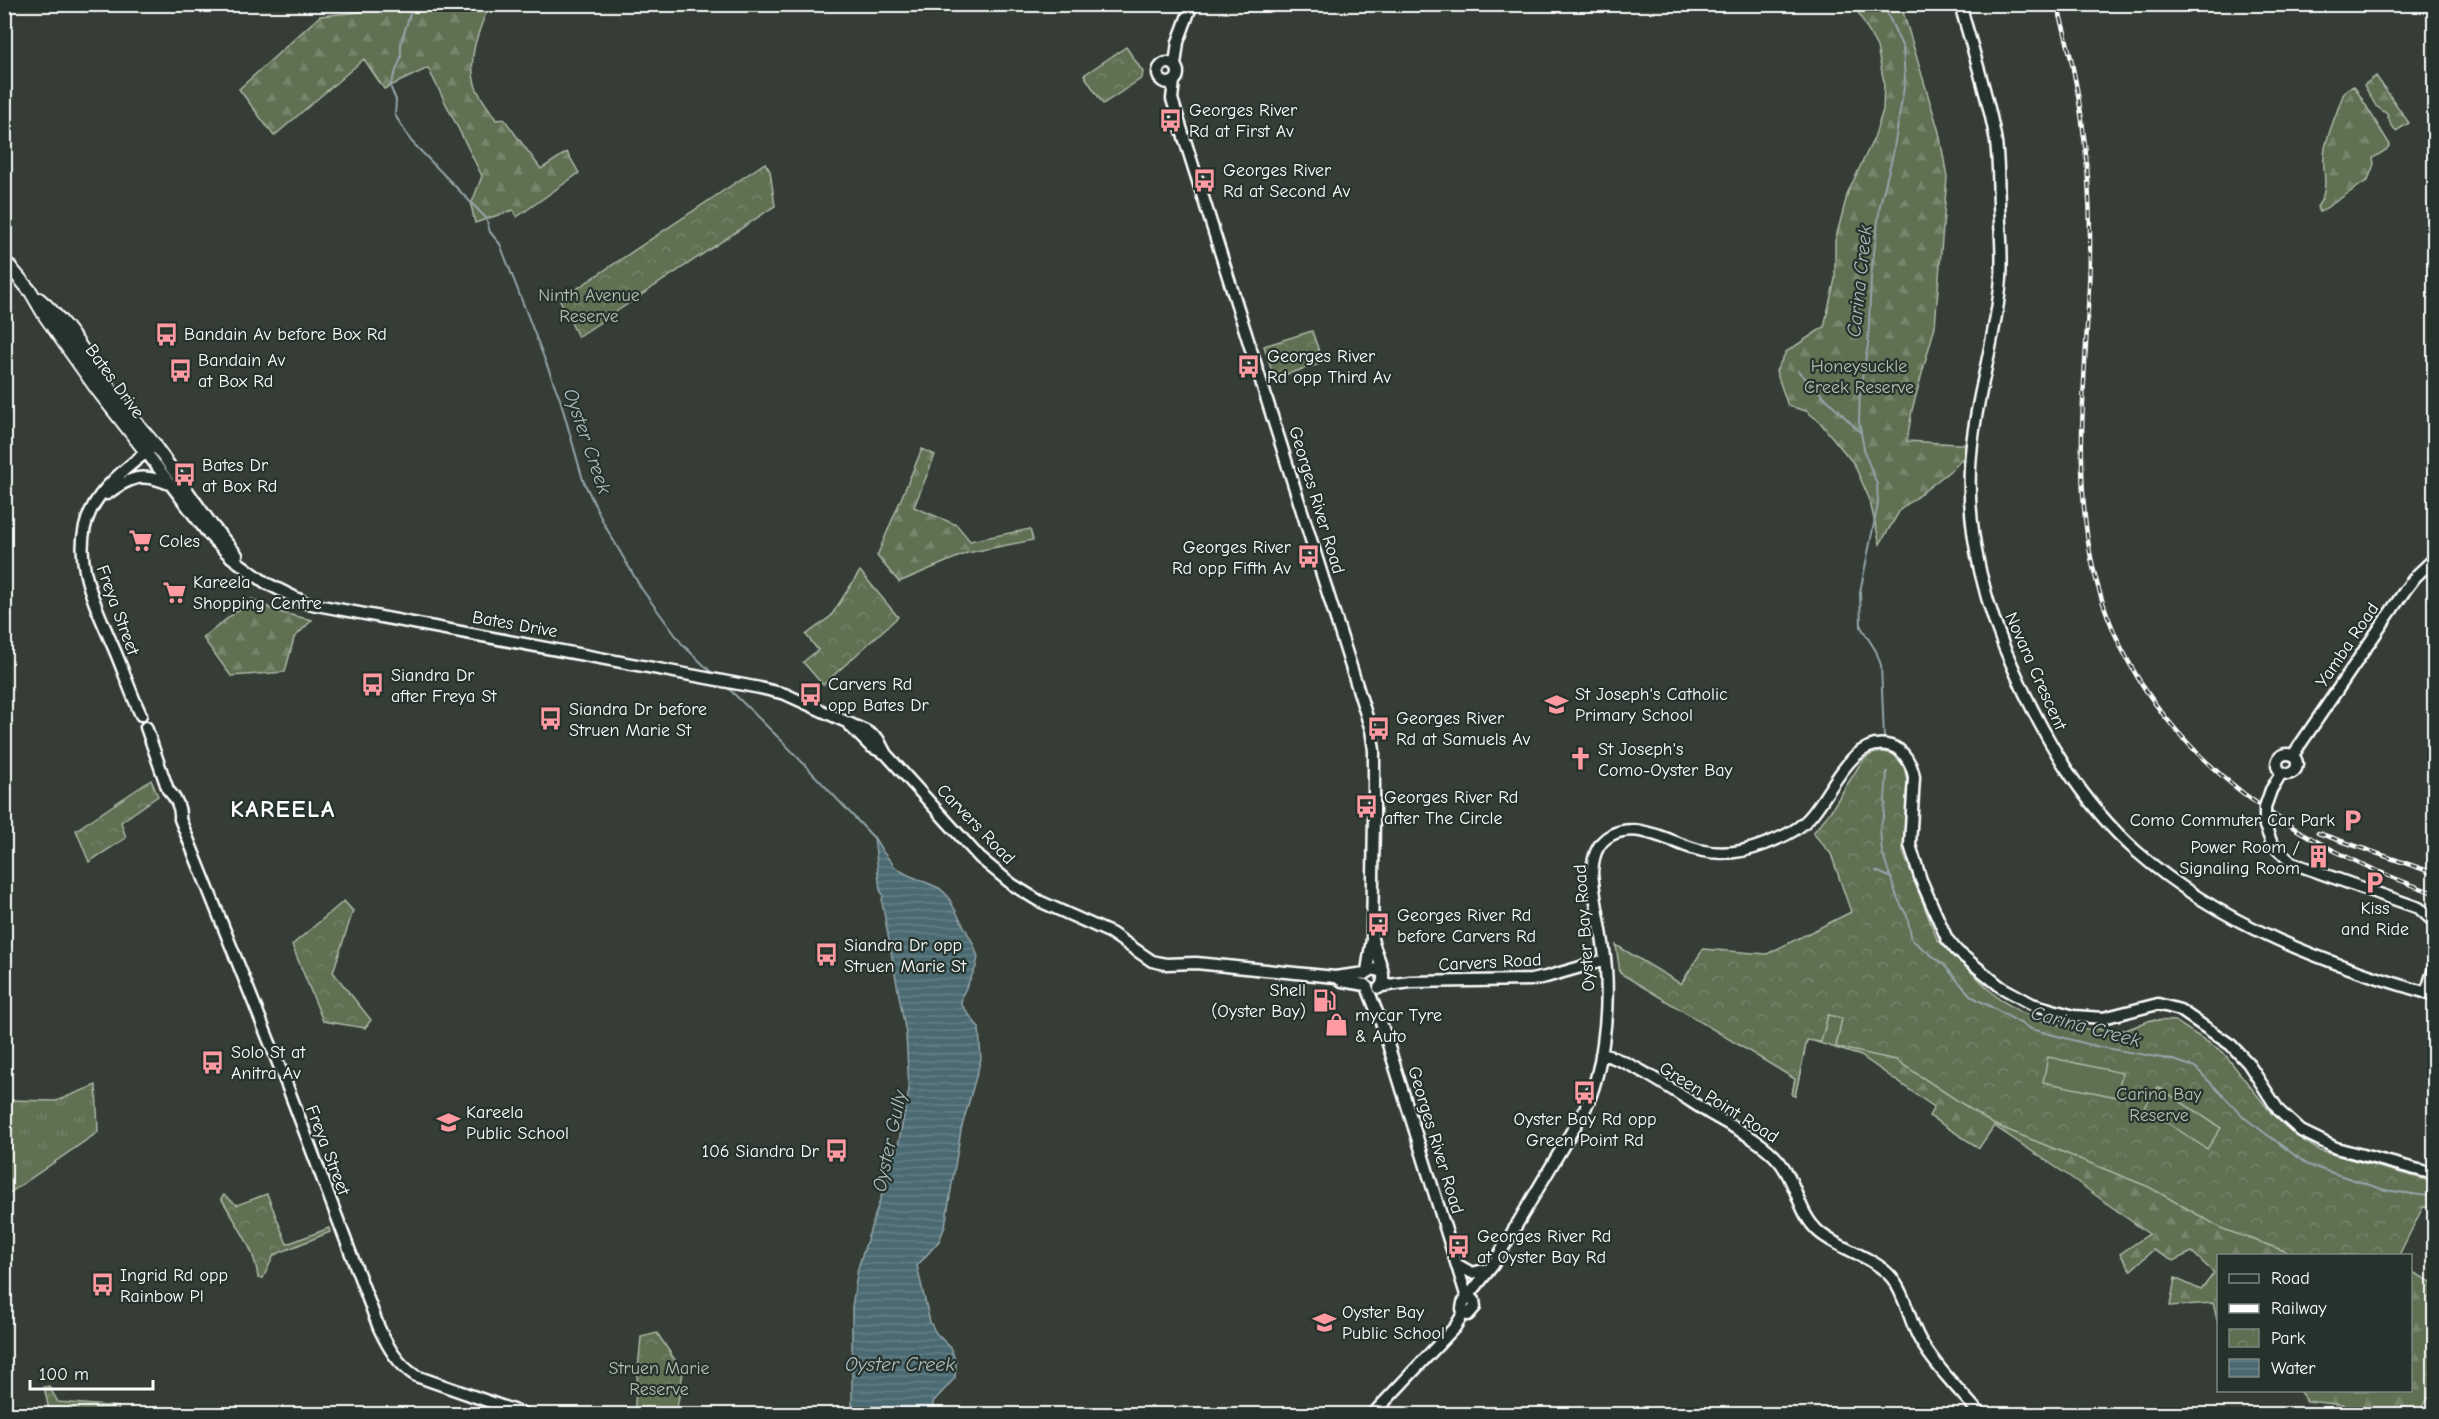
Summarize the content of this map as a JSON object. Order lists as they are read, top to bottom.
{
  "streets": {
    "main road": ["Bates Drive"],
    "street": [
      "Georges River Road",
      "Freya Street",
      "Yamba Road",
      "Novara Crescent",
      "Carvers Road",
      "Oyster Bay Road",
      "Green Point Road"
    ]
  },
  "crossings": [
    ["Bates Drive", "Carvers Road"],
    ["Georges River Road", "Carvers Road"],
    ["Georges River Road", "Oyster Bay Road"],
    ["Carvers Road", "Oyster Bay Road"],
    ["Oyster Bay Road", "Green Point Road"]
  ],
  "districts": ["KAREELA"],
  "water": ["Carina Creek", "Oyster Creek", "Oyster Gully"],
  "parks": [
    "Ninth Avenue Reserve",
    "Honeysuckle Creek Reserve",
    "Carina Bay Reserve",
    "Struen Marie Reserve"
  ],
  "places": {
    "bus stop": [
      "Georges River Rd at First Av",
      "Georges River Rd at Second Av",
      "Bandain Av before Box Rd",
      "Georges River Rd opp Third Av",
      "Bandain Av at Box Rd",
      "Bates Dr at Box Rd",
      "Georges River Rd opp Fifth Av",
      "Siandra Dr after Freya St",
      "Carvers Rd opp Bates Dr",
      "Siandra Dr before Struen Marie St",
      "Georges River Rd at Samuels Av",
      "Georges River Rd after The Circle",
      "Georges River Rd before Carvers Rd",
      "Siandra Dr opp Struen Marie St",
      "Solo St at Anitra Av",
      "Oyster Bay Rd opp Green Point Rd",
      "106 Siandra Dr",
      "Georges River Rd at Oyster Bay Rd",
      "Ingrid Rd opp Rainbow Pl"
    ],
    "supermarket": ["Coles", "Kareela Shopping Centre"],
    "school or university": ["St Joseph's Catholic Primary School", "Kareela Public School", "Oyster Bay Public School"],
    "church": ["St Joseph's Como-Oyster Bay"],
    "parking": ["Como Commuter Car Park", "Kiss and Ride"],
    "building": ["Power Room / Signaling Room"],
    "fuel station": ["Shell (Oyster Bay)"],
    "shop": ["mycar Tyre & Auto"]
  },
  "legend": [
    "Road",
    "Railway",
    "Park",
    "Water"
  ],
  "scale_bar": "100 m"
}
